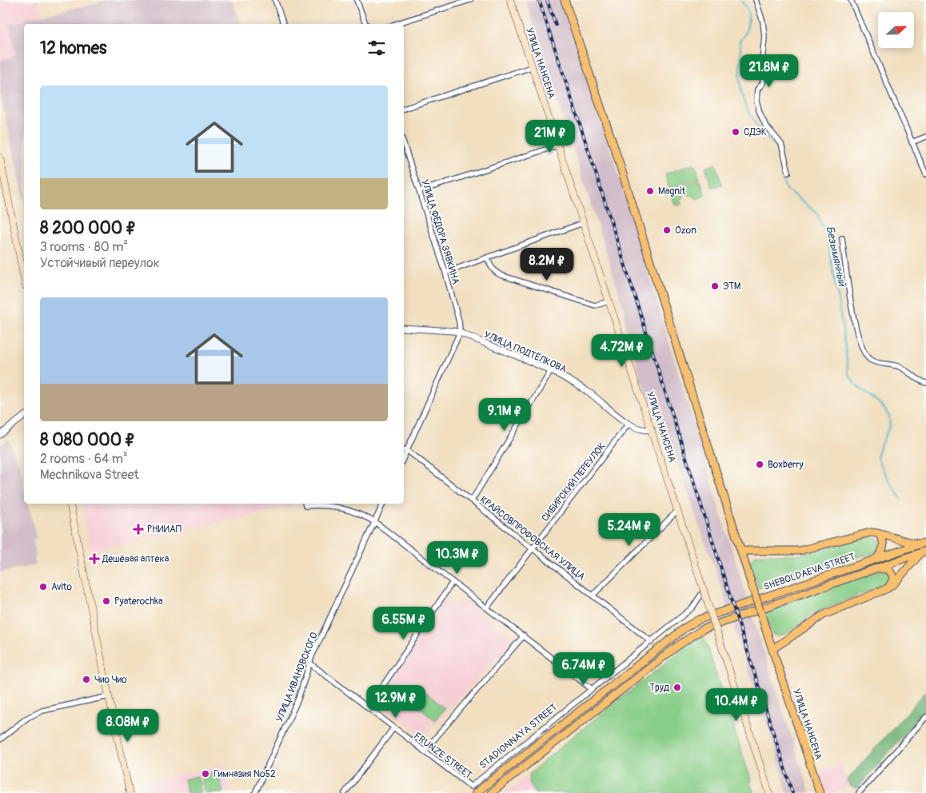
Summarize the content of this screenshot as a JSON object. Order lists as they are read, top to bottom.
{
  "streets": {
    "main road": ["УЛИЦА НАНСЕНА", "SHEBOLDAEVA STREET", "STADIONNAYA STREET"],
    "street": [
      "УЛИЦА ФЁДОРА ЗЯВКИНА",
      "УЛИЦА ПОДТЁЛКОВА",
      "СИБИРСКИЙ ПЕРЕУЛОК",
      "КРАЙСОВПРОФОВСКАЯ УЛИЦА",
      "УЛИЦА ИВАНОВСКОГО",
      "FRUNZE STREET"
    ]
  },
  "crossings": [
    ["УЛИЦА НАНСЕНА", "УЛИЦА ПОДТЁЛКОВА"],
    ["УЛИЦА НАНСЕНА", "STADIONNAYA STREET"],
    ["УЛИЦА ФЁДОРА ЗЯВКИНА", "УЛИЦА ПОДТЁЛКОВА"],
    ["УЛИЦА ПОДТЁЛКОВА", "СИБИРСКИЙ ПЕРЕУЛОК"],
    ["СИБИРСКИЙ ПЕРЕУЛОК", "КРАЙСОВПРОФОВСКАЯ УЛИЦА"],
    ["КРАЙСОВПРОФОВСКАЯ УЛИЦА", "STADIONNAYA STREET"],
    ["SHEBOLDAEVA STREET", "STADIONNAYA STREET"],
    ["УЛИЦА ИВАНОВСКОГО", "FRUNZE STREET"],
    ["STADIONNAYA STREET", "FRUNZE STREET"]
  ],
  "water": ["Безымянный"],
  "places": {
    "other": [
      "СДЭК",
      "Magnit",
      "Ozon",
      "ЭТМ",
      "Boxberry",
      "Avito",
      "Pyaterochka",
      "Чио Чио",
      "Труд",
      "Гимназия №52"
    ],
    "health": ["РНИИАП", "Дешёвая аптека"]
  },
  "north": "right",
  "page": {
    "heading": "12 homes",
    "price": [
      "21.8M ₽",
      "21M ₽",
      "8.2M ₽",
      "4.72M ₽",
      "9.1M ₽",
      "5.24M ₽",
      "10.3M ₽",
      "6.55M ₽",
      "6.74M ₽",
      "12.9M ₽",
      "10.4M ₽",
      "8.08M ₽"
    ],
    "list": [
      {
        "name": "8 200 000 ₽",
        "note": "3 rooms · 80 m² · Устойчивый переулок"
      },
      {
        "name": "8 080 000 ₽",
        "note": "2 rooms · 64 m² · Mechnikova Street"
      }
    ]
  }
}
